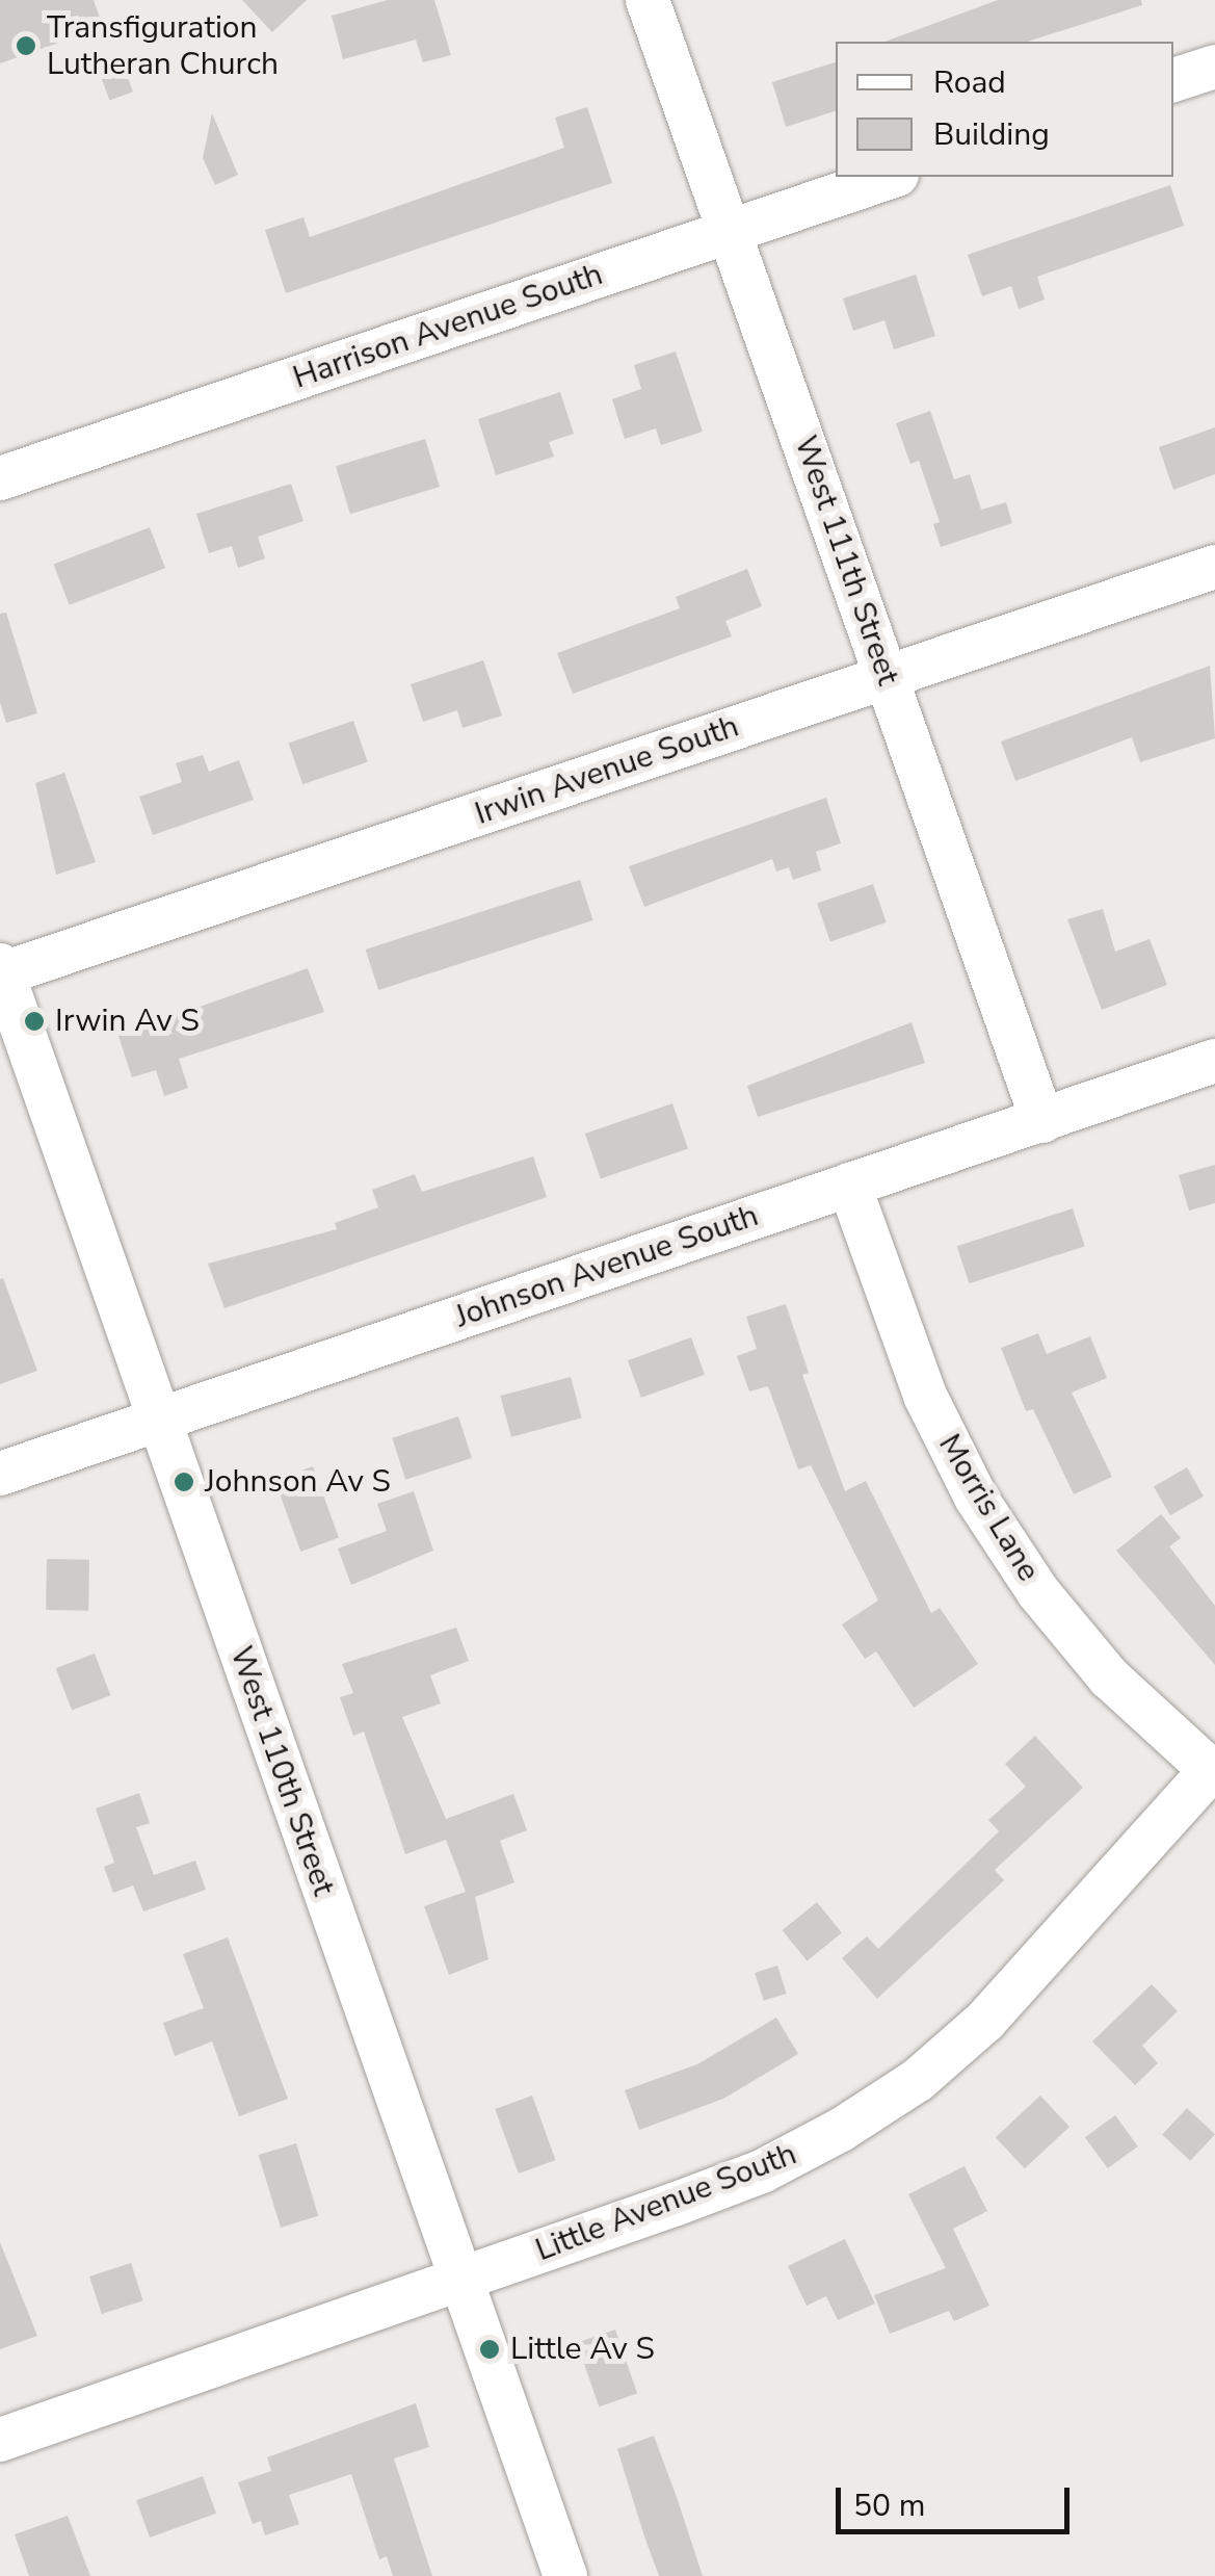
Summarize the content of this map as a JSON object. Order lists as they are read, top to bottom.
{
  "streets": {
    "street": [
      "Harrison Avenue South",
      "West 111th Street",
      "Irwin Avenue South",
      "Johnson Avenue South",
      "Morris Lane",
      "West 110th Street",
      "Little Avenue South"
    ]
  },
  "crossings": [
    ["Harrison Avenue South", "West 111th Street"],
    ["West 111th Street", "Irwin Avenue South"],
    ["West 111th Street", "Johnson Avenue South"],
    ["Irwin Avenue South", "West 110th Street"],
    ["Johnson Avenue South", "Morris Lane"],
    ["Johnson Avenue South", "West 110th Street"],
    ["Morris Lane", "Little Avenue South"],
    ["West 110th Street", "Little Avenue South"]
  ],
  "places": [
    "Transfiguration Lutheran Church",
    "Irwin Av S",
    "Johnson Av S",
    "Little Av S"
  ],
  "legend": ["Road", "Building"],
  "scale_bar": "50 m"
}
